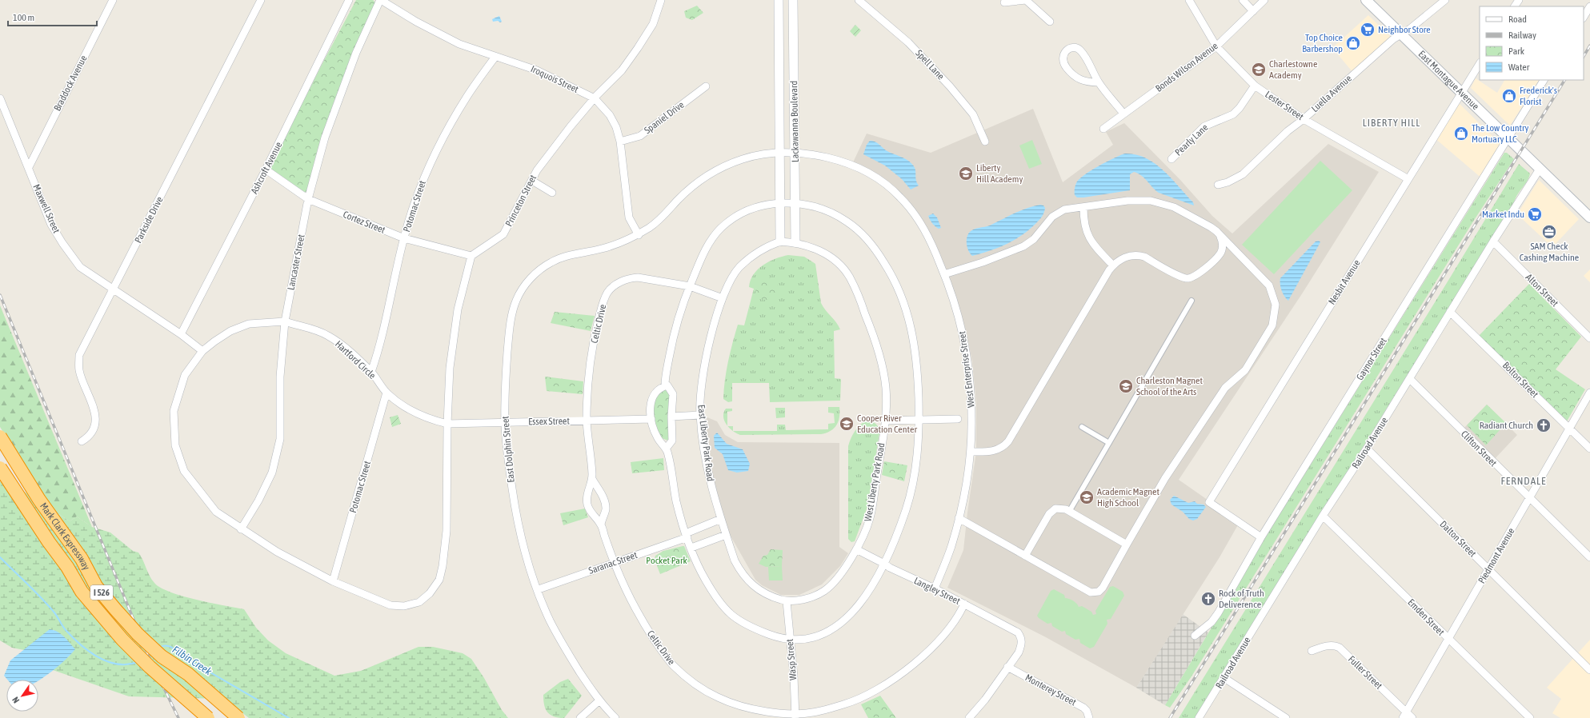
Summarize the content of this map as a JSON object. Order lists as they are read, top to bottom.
{
  "streets": {
    "highway": ["Mark Clark Expressway", "I 526"],
    "main road": ["East Montague Avenue"],
    "street": [
      "Spell Lane",
      "Bonds Wilson Avenue",
      "Iroquois Street",
      "Braddock Avenue",
      "Luella Avenue",
      "Lester Street",
      "Spaniel Drive",
      "Lackawanna Boulevard",
      "Pearly Lane",
      "Ashcroft Avenue",
      "Princeton Street",
      "Potomac Street",
      "Maxwell Street",
      "Parkside Drive",
      "Cortez Street",
      "Lancaster Street",
      "Nesbit Avenue",
      "Alton Street",
      "Celtic Drive",
      "Gaynor Street",
      "Hartford Circle",
      "West Enterprise Street",
      "Bolton Street",
      "Essex Street",
      "East Liberty Park Road",
      "Railroad Avenue",
      "Clifton Street",
      "East Dolphin Street",
      "West Liberty Park Road",
      "Dalton Street",
      "Piedmont Avenue",
      "Saranac Street",
      "Langley Street",
      "Emden Street",
      "Wasp Street",
      "Fuller Street",
      "Monterey Street"
    ]
  },
  "crossings": [
    ["Bonds Wilson Avenue", "Lester Street"],
    ["Iroquois Street", "Spaniel Drive"],
    ["Iroquois Street", "Princeton Street"],
    ["Iroquois Street", "Potomac Street"],
    ["Iroquois Street", "Lancaster Street"],
    ["Iroquois Street", "East Dolphin Street"],
    ["East Montague Avenue", "Luella Avenue"],
    ["East Montague Avenue", "Nesbit Avenue"],
    ["East Montague Avenue", "Gaynor Street"],
    ["East Montague Avenue", "Railroad Avenue"],
    ["Braddock Avenue", "Maxwell Street"],
    ["Luella Avenue", "Lester Street"],
    ["Lester Street", "Pearly Lane"],
    ["Lester Street", "Nesbit Avenue"],
    ["Lackawanna Boulevard", "West Enterprise Street"],
    ["Lackawanna Boulevard", "East Liberty Park Road"],
    ["Lackawanna Boulevard", "East Dolphin Street"],
    ["Lackawanna Boulevard", "West Liberty Park Road"],
    ["Ashcroft Avenue", "Maxwell Street"],
    ["Ashcroft Avenue", "Cortez Street"],
    ["Princeton Street", "Cortez Street"],
    ["Potomac Street", "Cortez Street"],
    ["Potomac Street", "Hartford Circle"],
    ["Maxwell Street", "Parkside Drive"],
    ["Maxwell Street", "Hartford Circle"],
    ["Cortez Street", "Lancaster Street"],
    ["Lancaster Street", "Hartford Circle"],
    ["Nesbit Avenue", "Gaynor Street"],
    ["Alton Street", "Railroad Avenue"],
    ["Celtic Drive", "Essex Street"],
    ["Celtic Drive", "East Liberty Park Road"],
    ["Celtic Drive", "Saranac Street"],
    ["Celtic Drive", "Wasp Street"],
    ["Hartford Circle", "Essex Street"],
    ["West Enterprise Street", "East Dolphin Street"],
    ["West Enterprise Street", "Langley Street"],
    ["Bolton Street", "Railroad Avenue"],
    ["Bolton Street", "Piedmont Avenue"],
    ["Essex Street", "East Dolphin Street"],
    ["East Liberty Park Road", "West Liberty Park Road"],
    ["East Liberty Park Road", "Saranac Street"],
    ["East Liberty Park Road", "Wasp Street"],
    ["Railroad Avenue", "Clifton Street"],
    ["Railroad Avenue", "Dalton Street"],
    ["Railroad Avenue", "Emden Street"],
    ["Clifton Street", "Piedmont Avenue"],
    ["East Dolphin Street", "Saranac Street"],
    ["West Liberty Park Road", "Langley Street"],
    ["West Liberty Park Road", "Wasp Street"],
    ["Dalton Street", "Piedmont Avenue"],
    ["Piedmont Avenue", "Emden Street"],
    ["Piedmont Avenue", "Fuller Street"],
    ["Langley Street", "Monterey Street"]
  ],
  "districts": ["LIBERTY HILL", "FERNDALE"],
  "water": ["Filbin Creek"],
  "parks": ["Pocket Park"],
  "places": {
    "supermarket": ["Neighbor Store", "Market Indu"],
    "shop": ["Top Choice Barbershop", "Frederick's Florist", "The Low Country Mortuary LLC"],
    "school or university": [
      "Charlestowne Academy",
      "Liberty Hill Academy",
      "Charleston Magnet School of the Arts",
      "Cooper River Education Center",
      "Academic Magnet High School"
    ],
    "office": ["SAM Check Cashing Machine"],
    "church": ["Radiant Church", "Rock of Truth Deliverence"]
  },
  "legend": [
    "Road",
    "Railway",
    "Park",
    "Water"
  ],
  "scale_bar": "100 m",
  "north": "bottom left"
}
